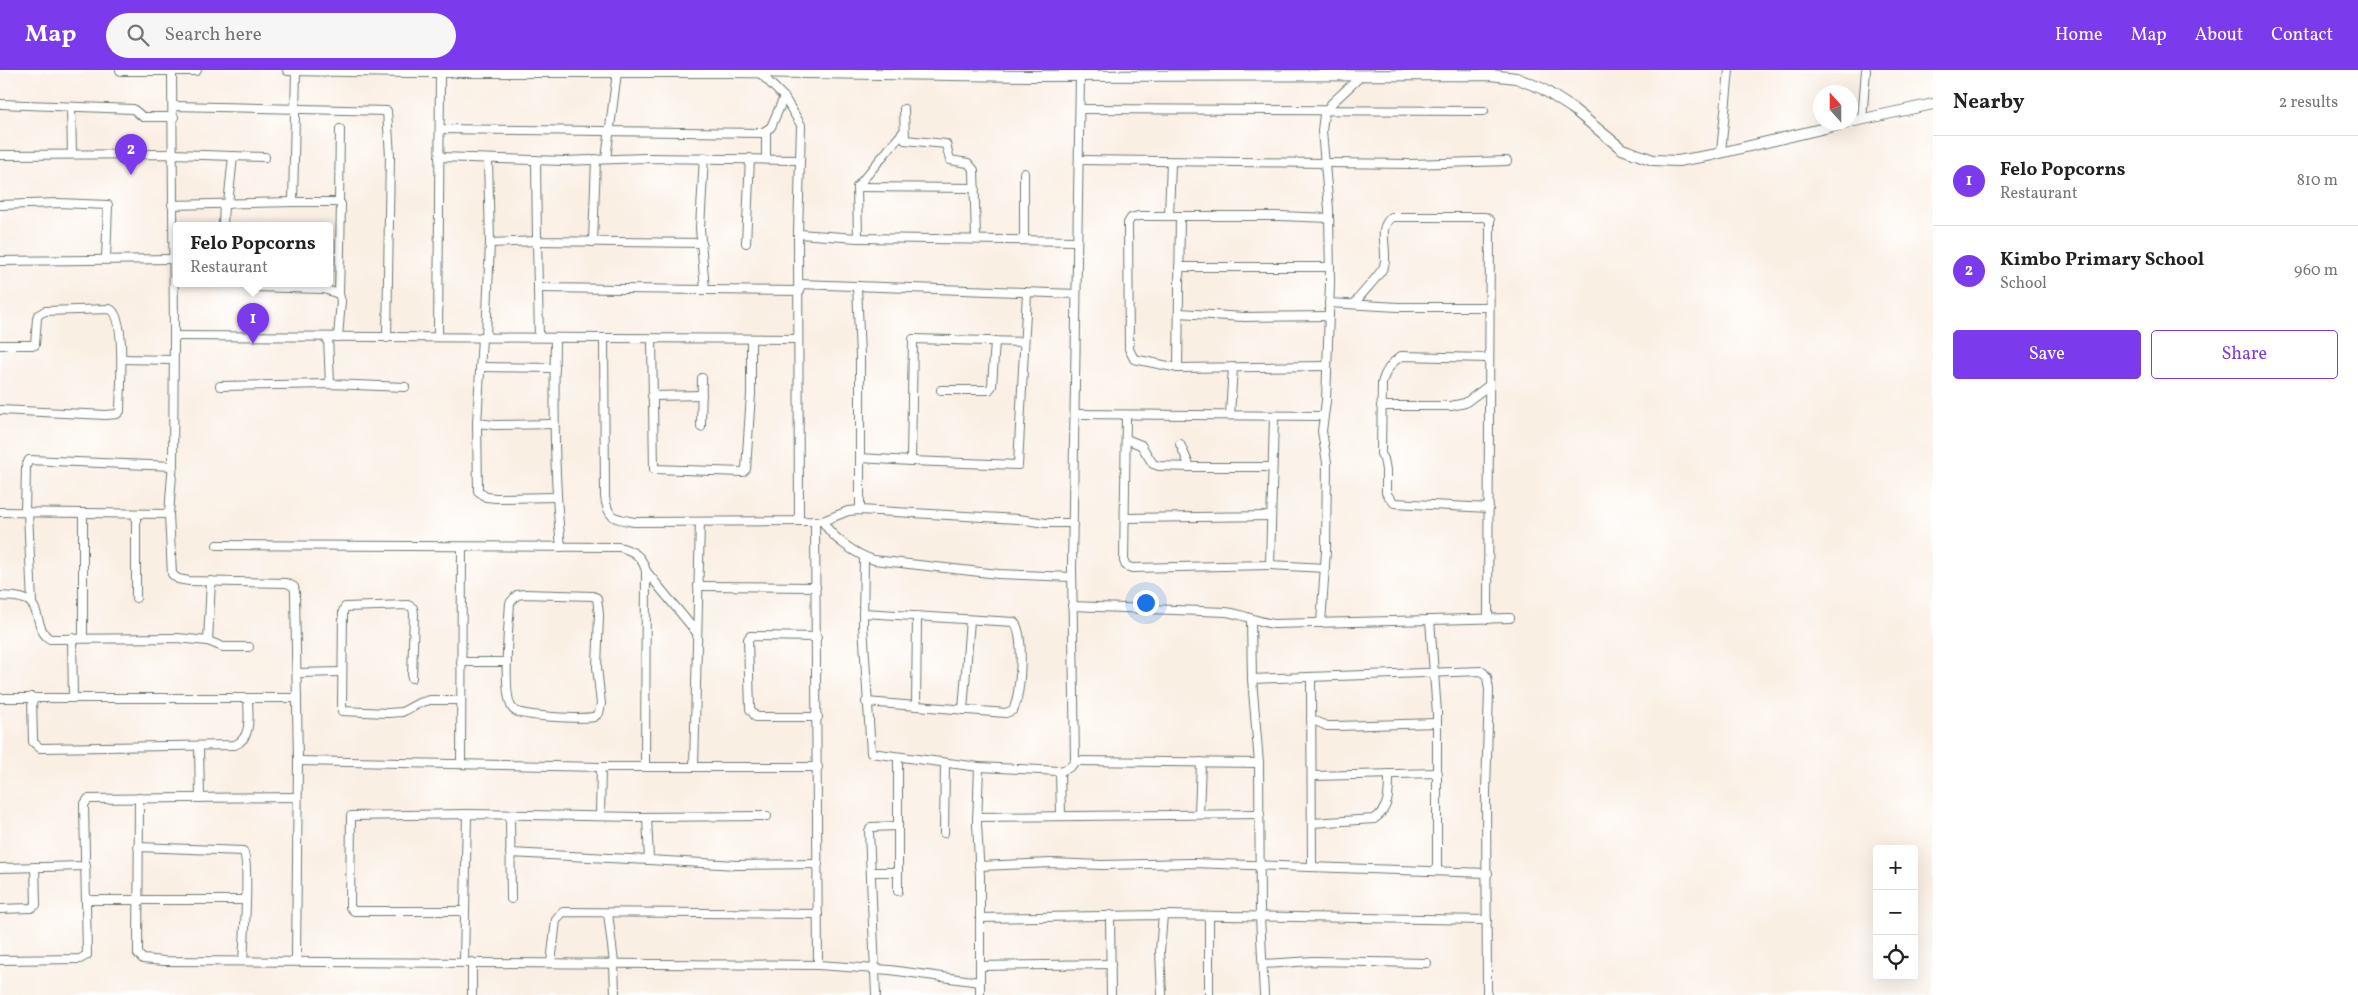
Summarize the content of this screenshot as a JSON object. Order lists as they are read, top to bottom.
{
  "north": "top",
  "page": {
    "header": "Map",
    "search": "Search here",
    "nav": [
      "Home",
      "Map",
      "About",
      "Contact"
    ],
    "heading": ["Nearby", "2 results"],
    "pins": ["2", "1"],
    "list": [
      {
        "mark": "1",
        "name": "Felo Popcorns",
        "note": "Restaurant",
        "value": "810 m"
      },
      {
        "mark": "2",
        "name": "Kimbo Primary School",
        "note": "School",
        "value": "960 m"
      }
    ],
    "popup": ["Felo Popcorns", "Restaurant"],
    "buttons": ["Save", "Share"],
    "map_buttons": ["+", "−"]
  }
}
